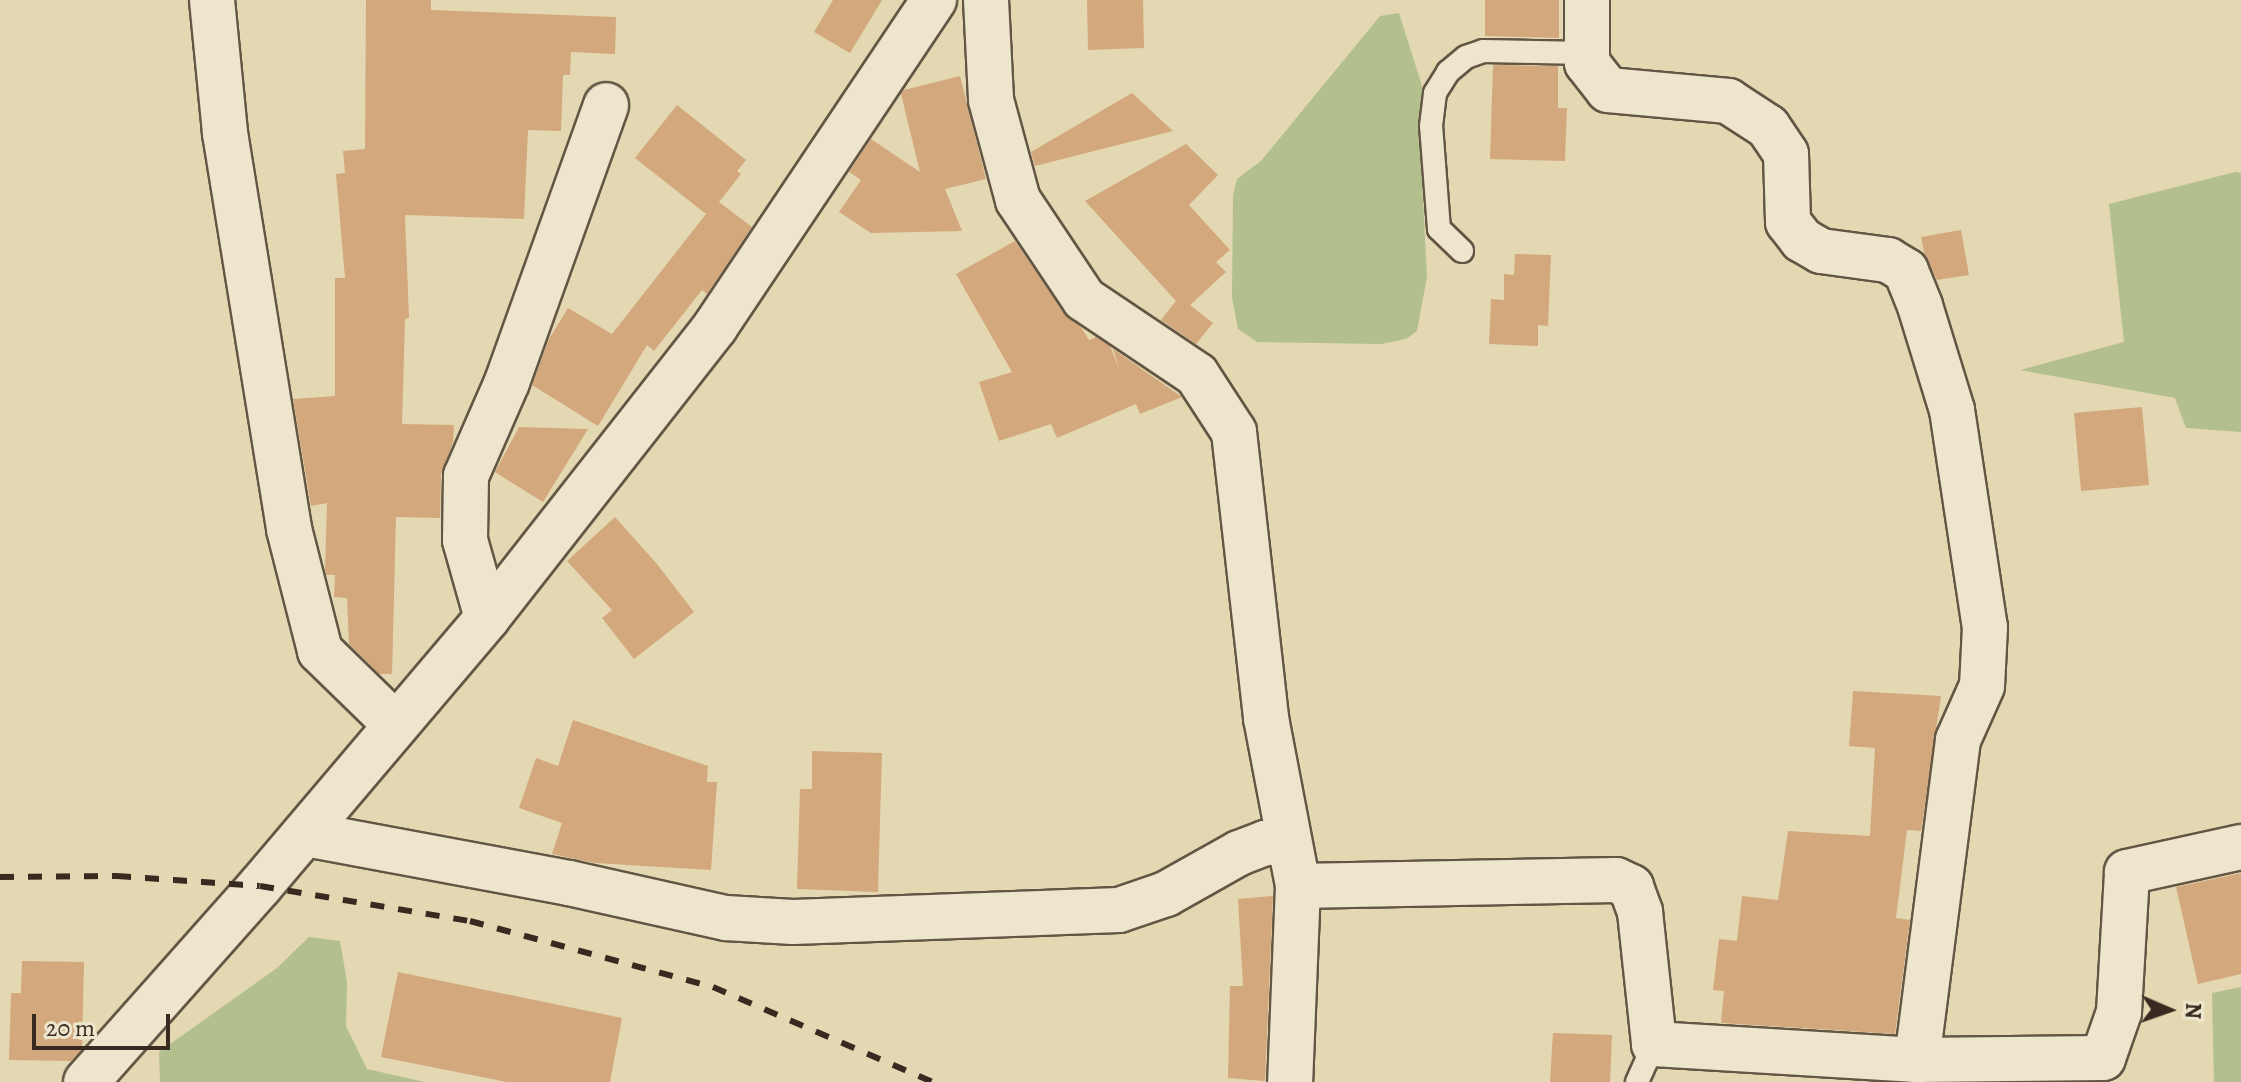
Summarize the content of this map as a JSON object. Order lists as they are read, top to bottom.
{
  "scale_bar": "20 m",
  "north": "right"
}
